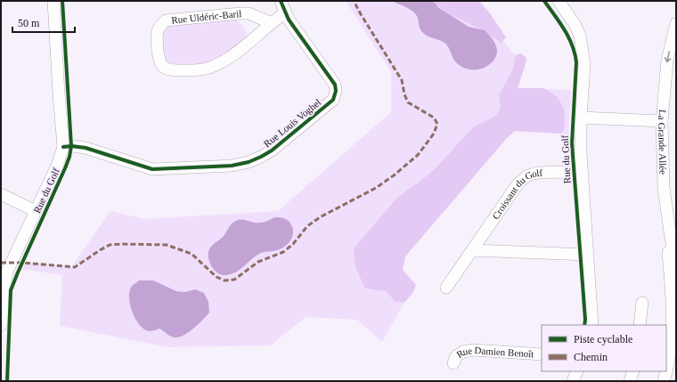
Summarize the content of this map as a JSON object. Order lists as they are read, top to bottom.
{
  "streets": {
    "street": [
      "Rue Uldéric-Baril",
      "Rue Louis Voghel",
      "La Grande Allée",
      "Rue du Golf",
      "Croissant du Golf",
      "Rue Damien Benoît"
    ]
  },
  "crossings": [
    ["Rue Uldéric-Baril", "Rue Louis Voghel"],
    ["Rue Louis Voghel", "Rue du Golf"],
    ["Rue du Golf", "Croissant du Golf"]
  ],
  "one_way": ["La Grande Allée"],
  "legend": ["Piste cyclable", "Chemin"],
  "scale_bar": "50 m"
}
